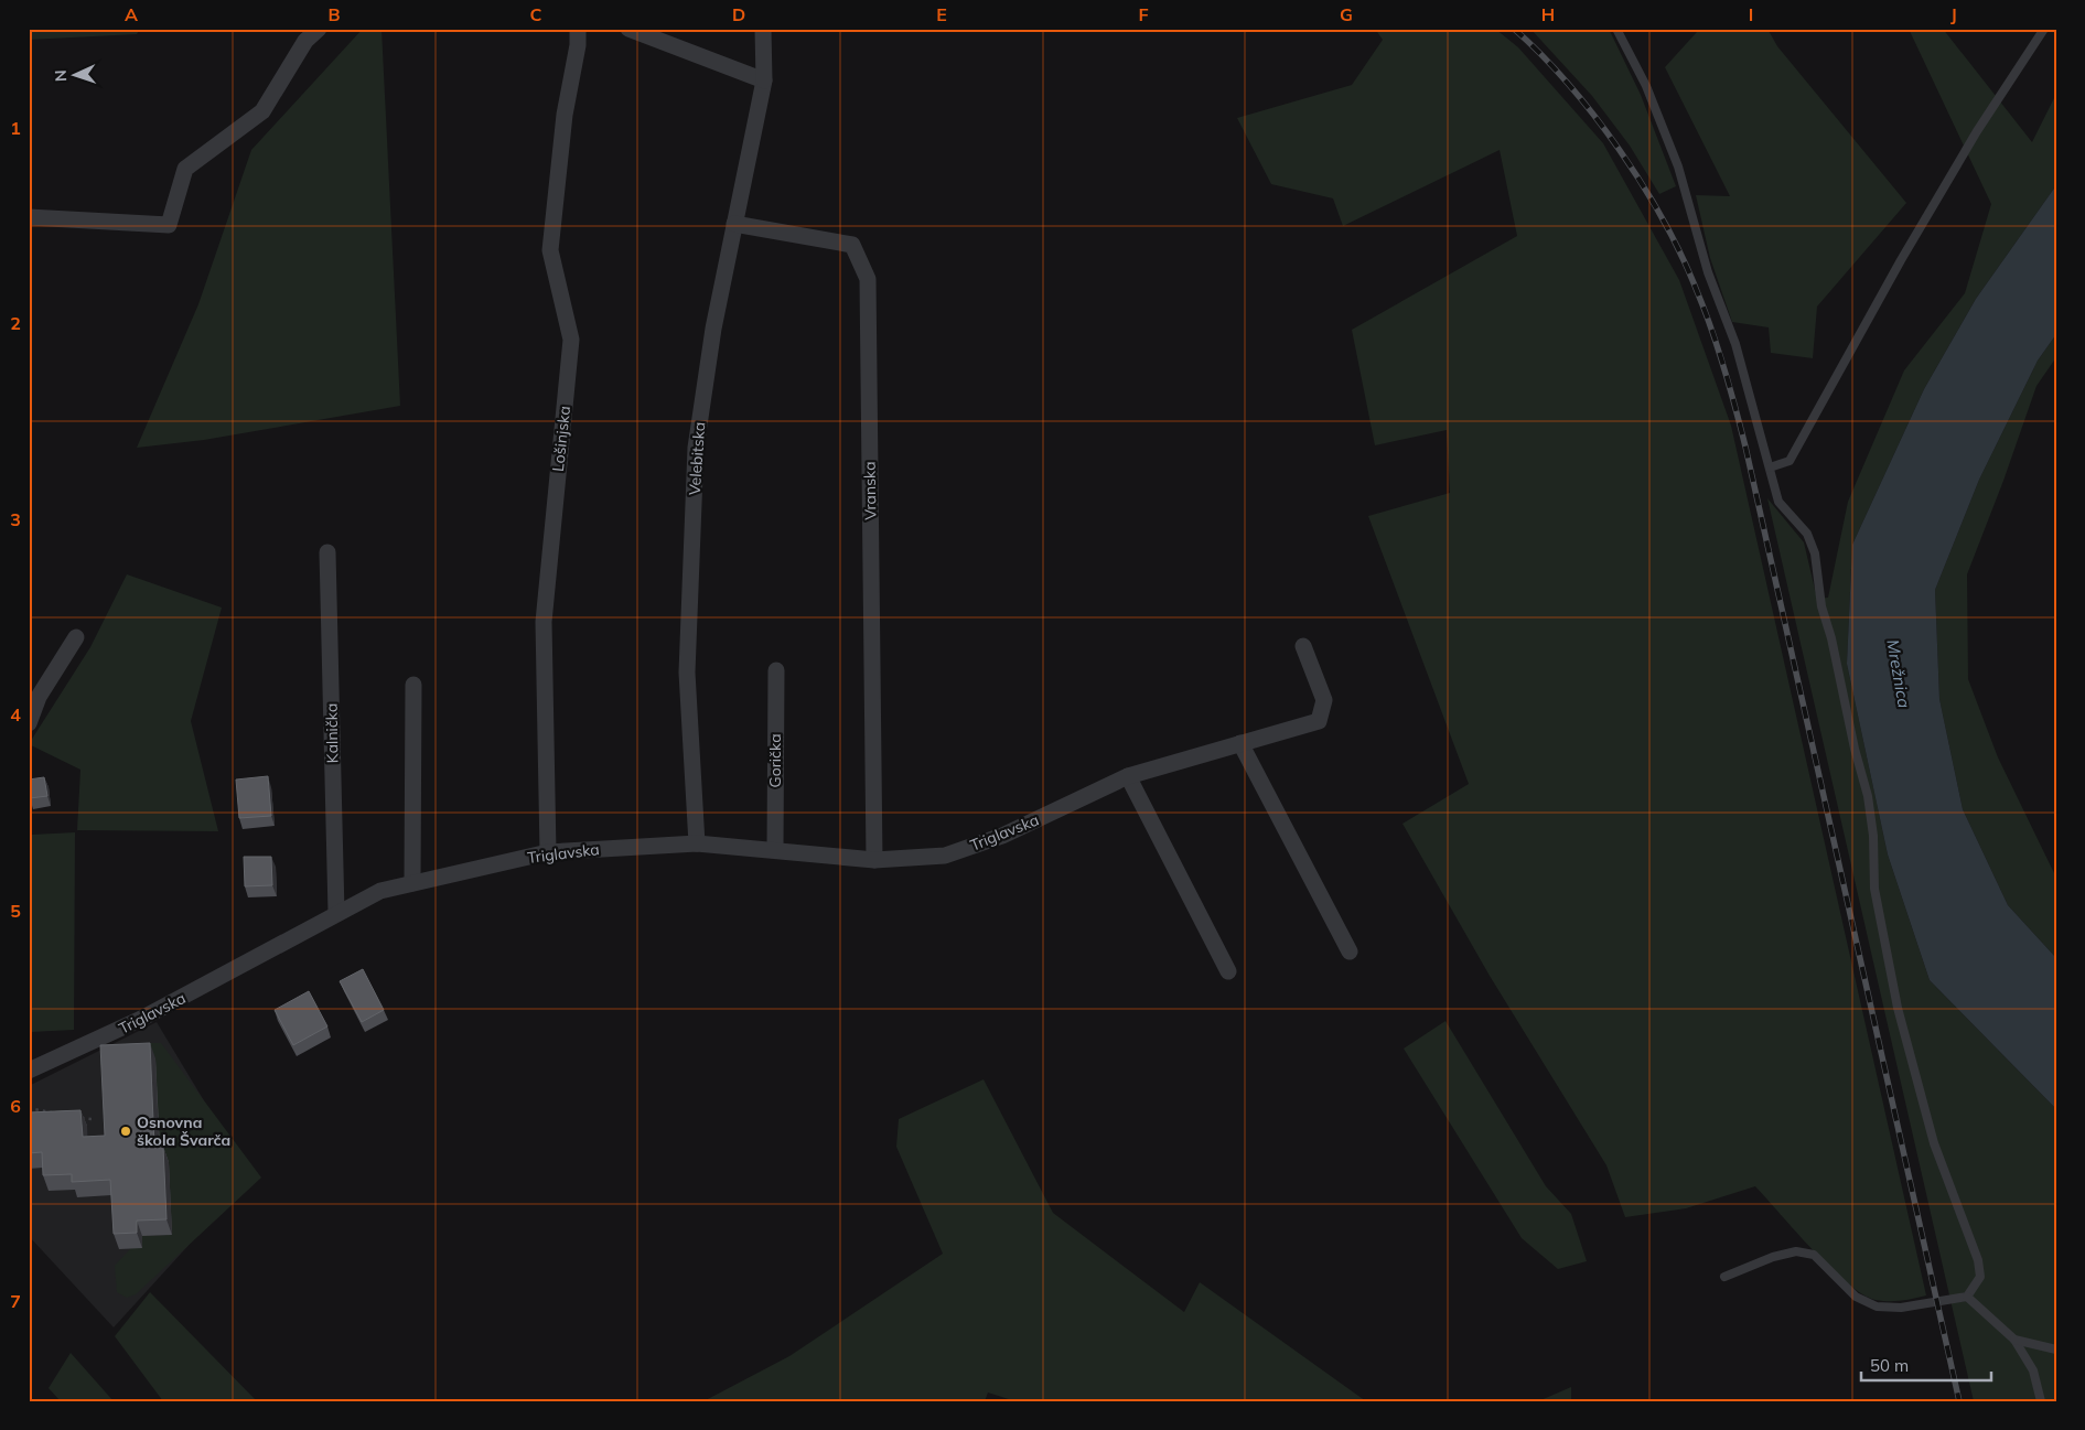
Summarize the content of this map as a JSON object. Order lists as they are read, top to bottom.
{
  "streets": {
    "street": [
      "Lošinjska",
      "Velebitska",
      "Vranska",
      "Kalnička",
      "Gorička",
      "Triglavska"
    ]
  },
  "crossings": [
    ["Lošinjska", "Triglavska"],
    ["Velebitska", "Vranska"],
    ["Velebitska", "Triglavska"],
    ["Vranska", "Triglavska"],
    ["Kalnička", "Triglavska"],
    ["Gorička", "Triglavska"]
  ],
  "water": ["Mrežnica"],
  "places": ["Osnovna škola Švarča"],
  "scale_bar": "50 m",
  "north": "left",
  "grid": {
    "columns": [
      "A",
      "B",
      "C",
      "D",
      "E",
      "F",
      "G",
      "H",
      "I",
      "J"
    ],
    "rows": [
      "1",
      "2",
      "3",
      "4",
      "5",
      "6",
      "7"
    ]
  }
}
